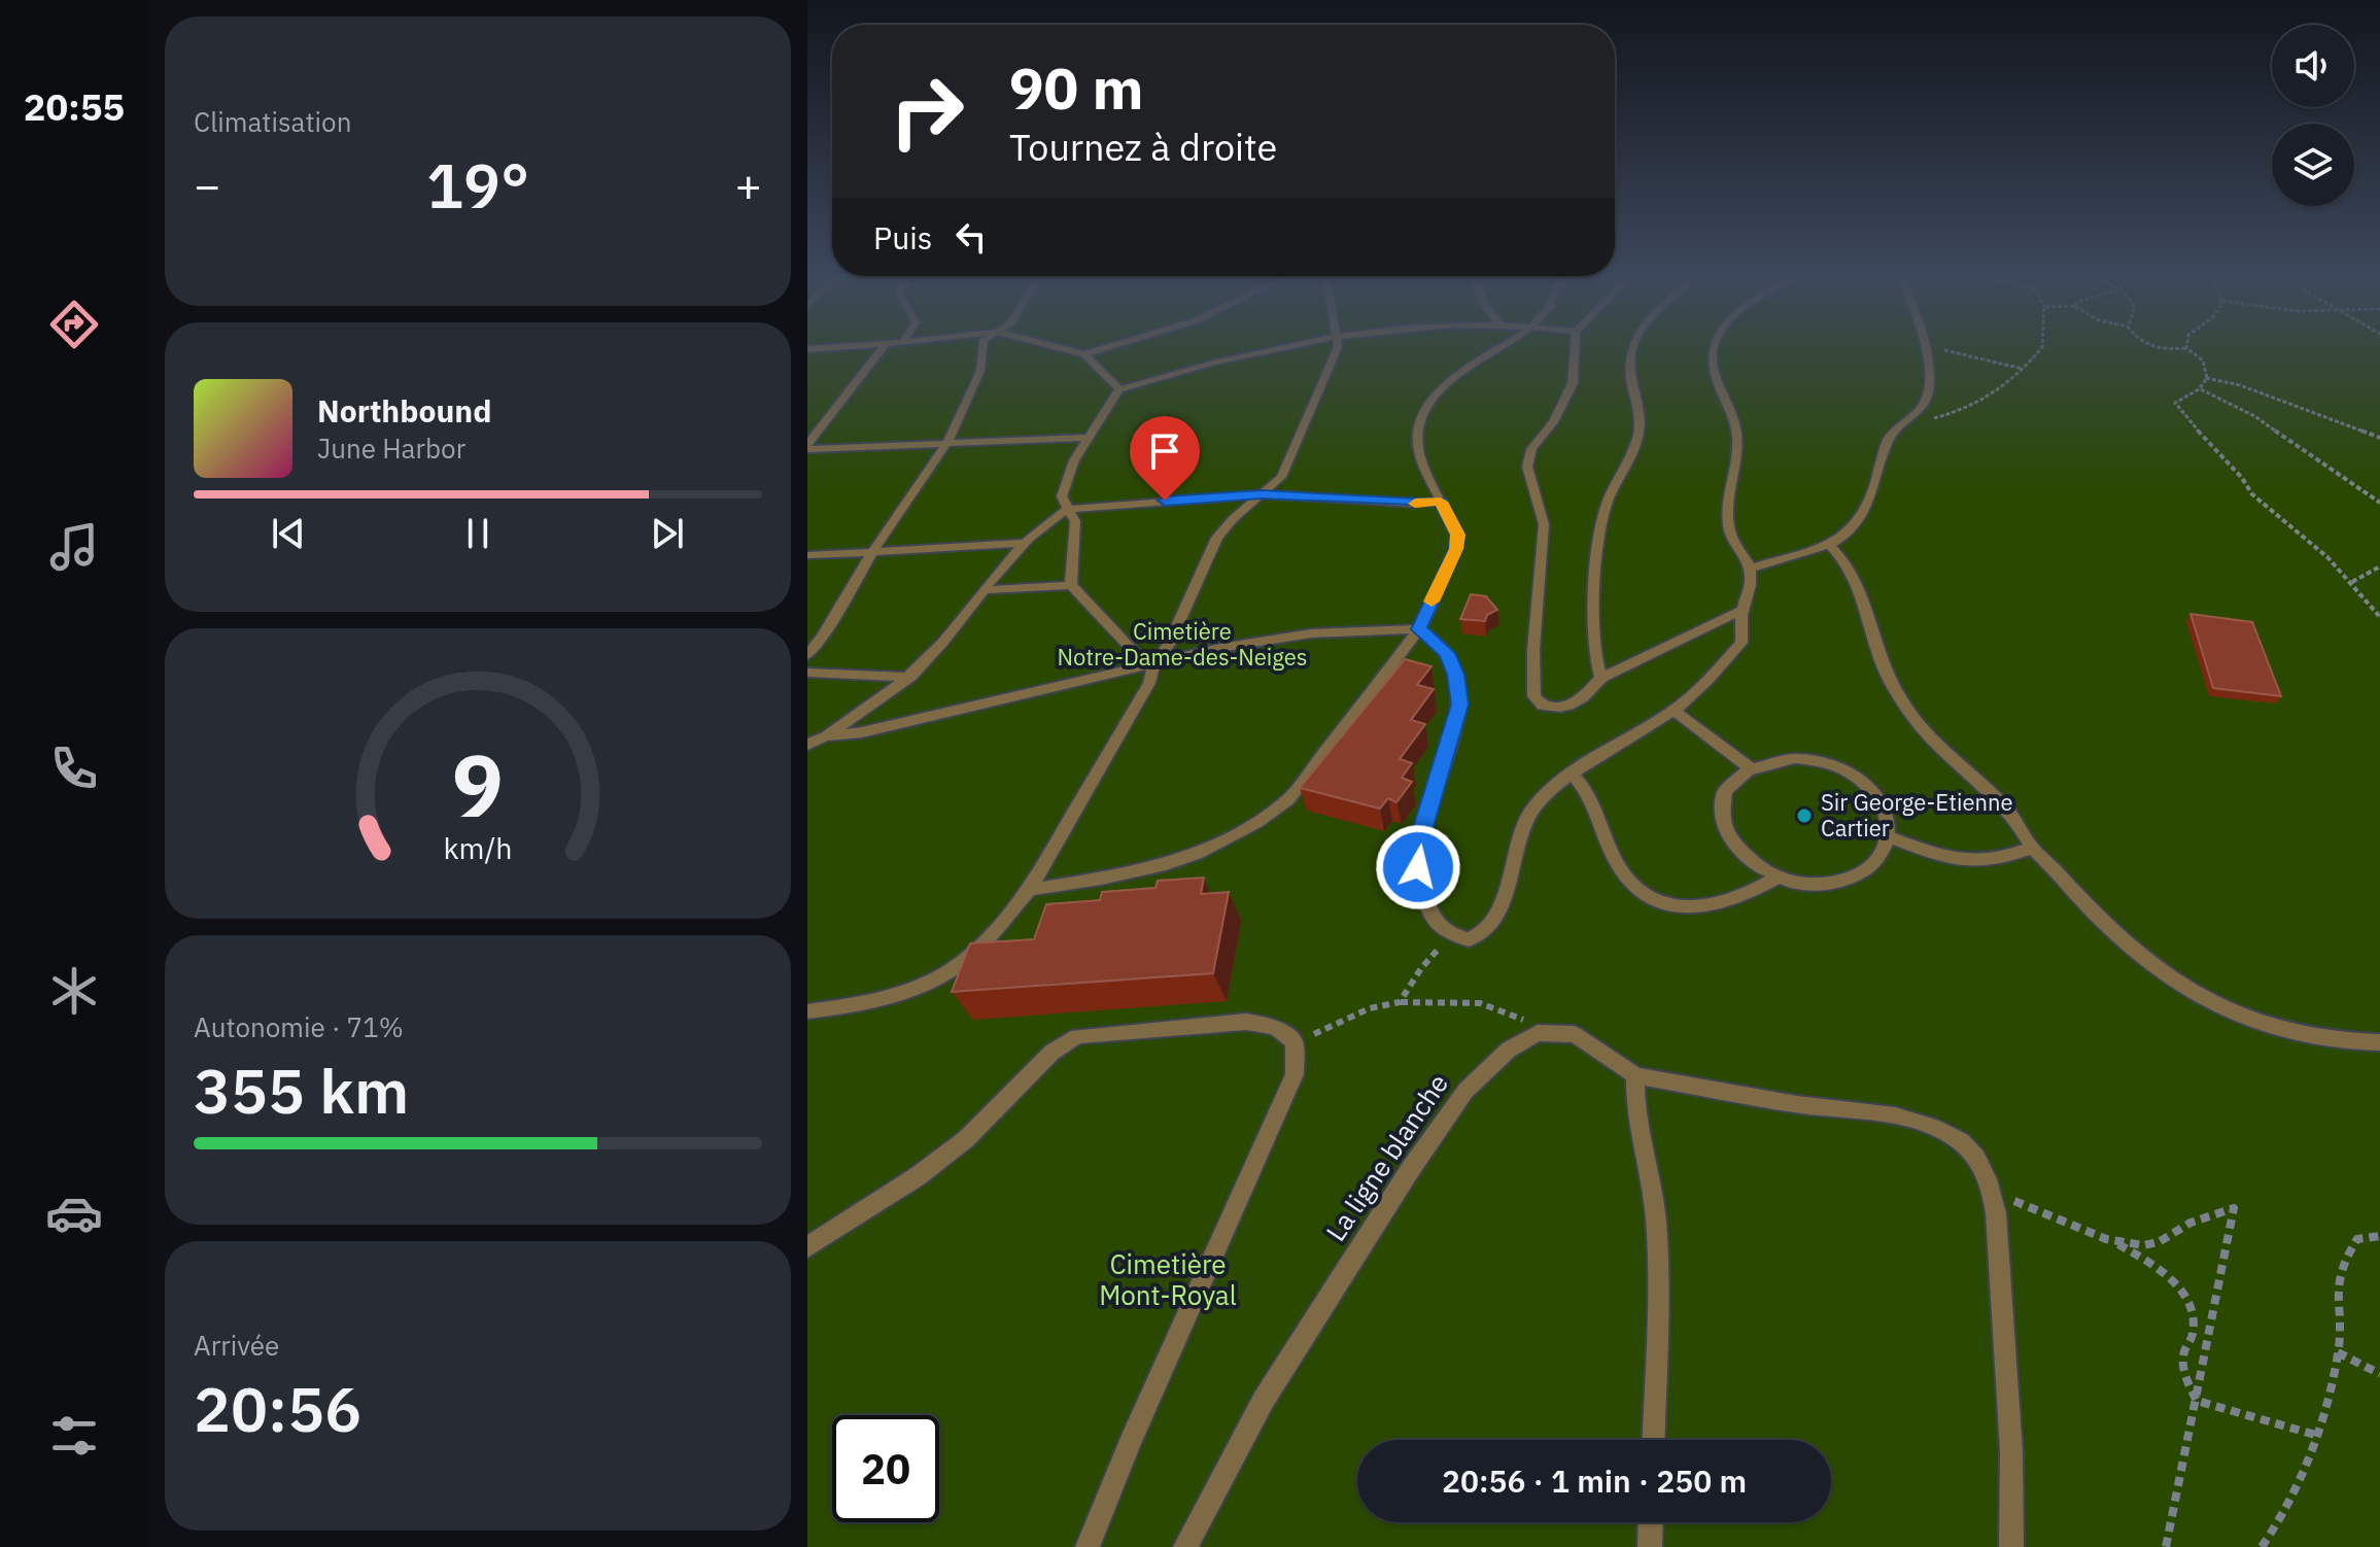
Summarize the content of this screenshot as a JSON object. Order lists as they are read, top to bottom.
{
  "streets": {
    "lane": ["La ligne blanche"]
  },
  "parks": ["Cimetière Notre-Dame-des-Neiges", "Cimetière Mont-Royal"],
  "places": ["Sir George-Etienne Cartier"],
  "page": {
    "tabs": "20:55",
    "tile": [
      "Climatisation",
      ["Autonomie · 71%", "355 km"],
      ["Arrivée", "20:56"]
    ],
    "turn": ["90 m", "Tournez à droite"],
    "heat": ["−", "19°", "+"],
    "then": "Puis",
    "song": ["Northbound", "June Harbor"],
    "limit": "20",
    "trip": "20:56 · 1 min · 250 m",
    "gauge": ["9", "km/h"]
  }
}
